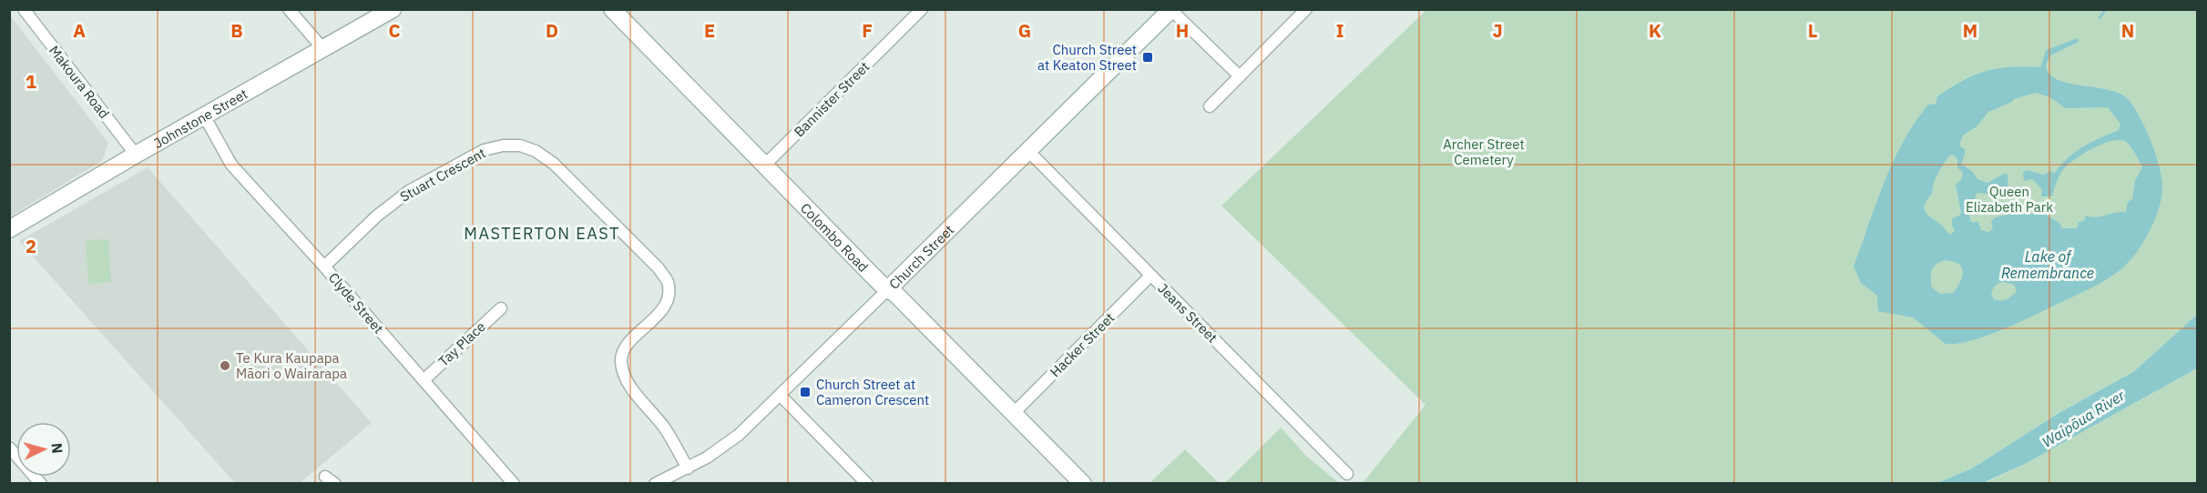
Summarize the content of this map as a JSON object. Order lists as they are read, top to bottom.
{
  "streets": {
    "street": [
      "Makoura Road",
      "Bannister Street",
      "Johnstone Street",
      "Stuart Crescent",
      "Colombo Road",
      "Church Street",
      "Clyde Street",
      "Jeans Street",
      "Tay Place",
      "Hacker Street"
    ]
  },
  "crossings": [
    ["Makoura Road", "Johnstone Street"],
    ["Bannister Street", "Colombo Road"],
    ["Johnstone Street", "Clyde Street"],
    ["Stuart Crescent", "Church Street"],
    ["Stuart Crescent", "Clyde Street"],
    ["Colombo Road", "Church Street"],
    ["Colombo Road", "Hacker Street"],
    ["Church Street", "Jeans Street"],
    ["Clyde Street", "Tay Place"],
    ["Jeans Street", "Hacker Street"]
  ],
  "districts": ["MASTERTON EAST"],
  "water": ["Lake of Remembrance", "Waipōua River"],
  "parks": ["Archer Street Cemetery", "Queen Elizabeth Park"],
  "places": {
    "transit": ["Church Street at Keaton Street", "Church Street at Cameron Crescent"],
    "other": ["Te Kura Kaupapa Māori o Wairarapa"]
  },
  "north": "right",
  "grid": {
    "columns": [
      "A",
      "B",
      "C",
      "D",
      "E",
      "F",
      "G",
      "H",
      "I",
      "J",
      "K",
      "L",
      "M",
      "N"
    ],
    "rows": ["1", "2"]
  }
}
